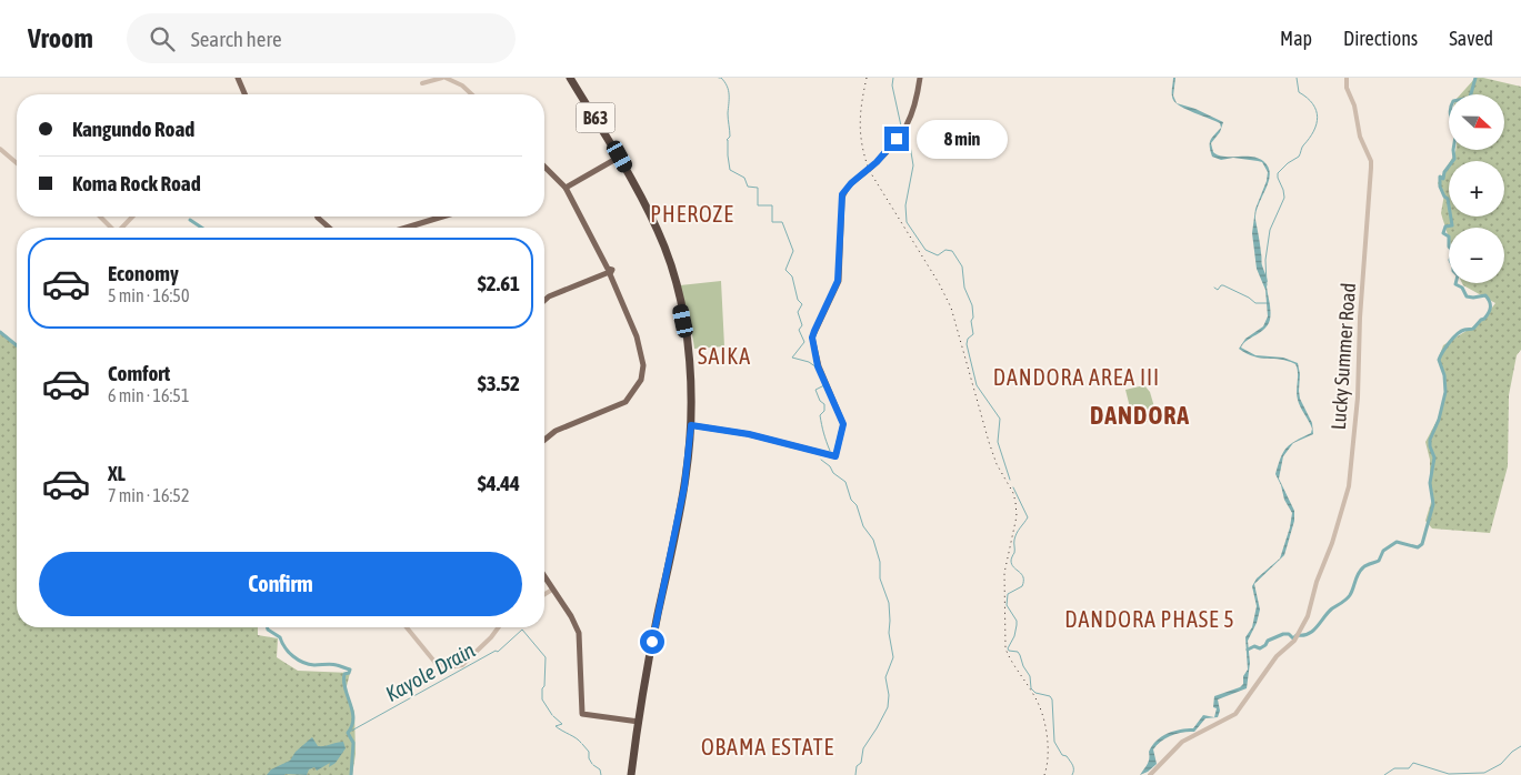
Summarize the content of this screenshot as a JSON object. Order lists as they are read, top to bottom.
{
  "streets": {
    "highway": ["B63"],
    "street": ["Lucky Summer Road"]
  },
  "districts": [
    "PHEROZE",
    "SAIKA",
    "DANDORA AREA III",
    "DANDORA",
    "DANDORA PHASE 5",
    "OBAMA ESTATE"
  ],
  "water": ["Kayole Drain"],
  "north": "right",
  "page": {
    "header": "Vroom",
    "search": "Search here",
    "nav": ["Map", "Directions", "Saved"],
    "map_buttons": ["+", "−"],
    "banner": ["Kangundo Road", "Koma Rock Road"],
    "bubble": "8 min",
    "list": [
      {
        "name": "Economy",
        "note": "5 min · 16:50",
        "value": "$2.61"
      },
      {
        "name": "Comfort",
        "note": "6 min · 16:51",
        "value": "$3.52"
      },
      {
        "name": "XL",
        "note": "7 min · 16:52",
        "value": "$4.44"
      }
    ],
    "buttons": "Confirm"
  }
}
